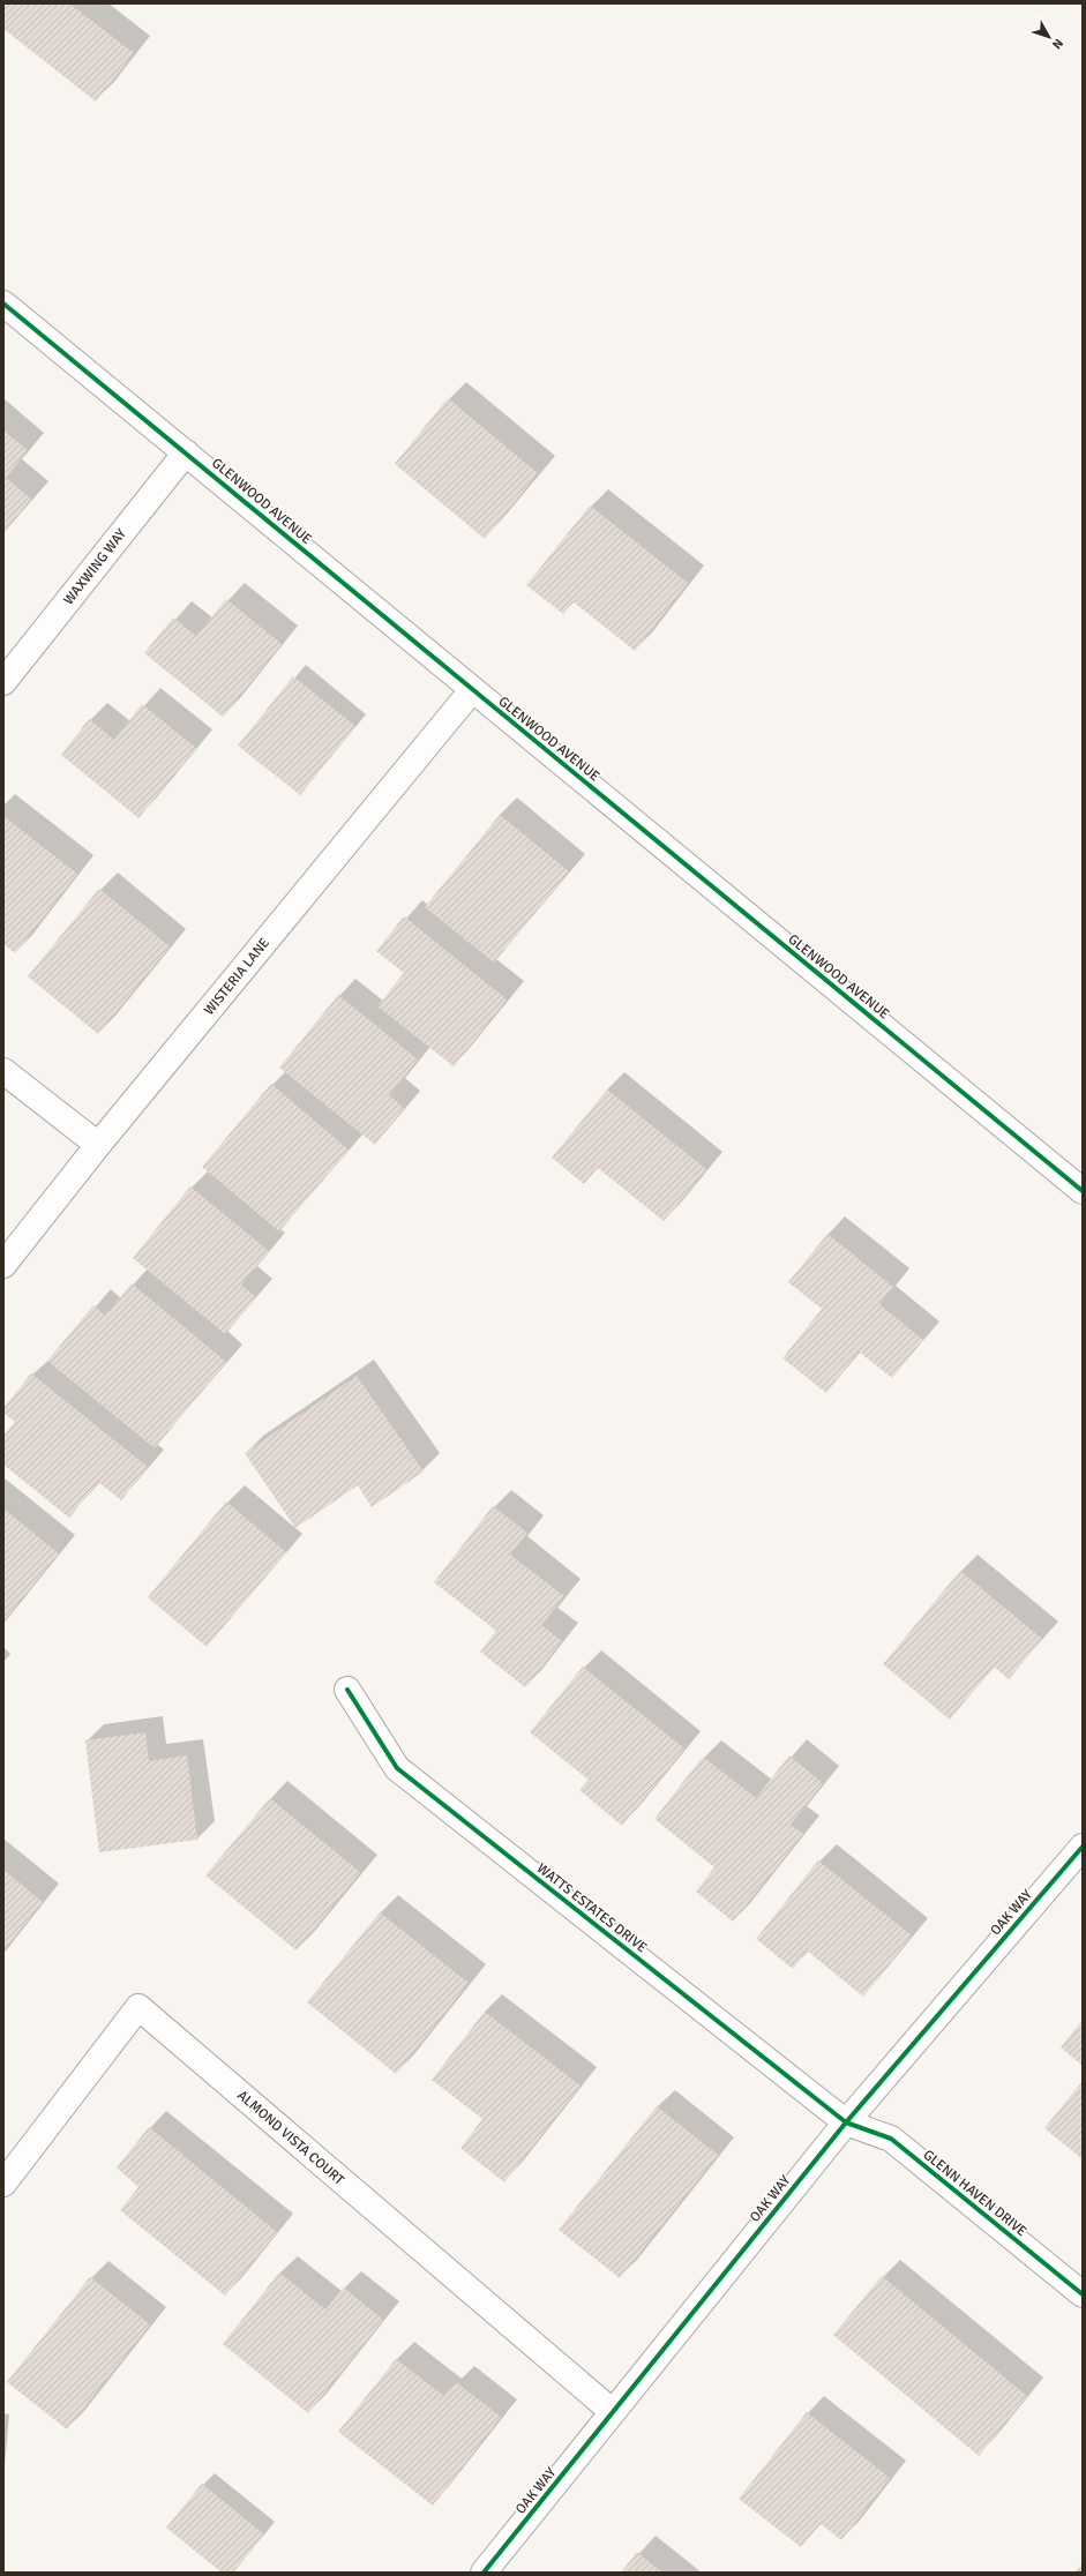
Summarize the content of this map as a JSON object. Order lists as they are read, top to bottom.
{
  "streets": {
    "street": [
      "GLENWOOD AVENUE",
      "WAXWING WAY",
      "WISTERIA LANE",
      "WATTS ESTATES DRIVE",
      "OAK WAY",
      "ALMOND VISTA COURT",
      "GLENN HAVEN DRIVE"
    ]
  },
  "crossings": [
    ["GLENWOOD AVENUE", "WAXWING WAY"],
    ["GLENWOOD AVENUE", "WISTERIA LANE"],
    ["WATTS ESTATES DRIVE", "OAK WAY"],
    ["WATTS ESTATES DRIVE", "GLENN HAVEN DRIVE"],
    ["OAK WAY", "ALMOND VISTA COURT"],
    ["OAK WAY", "GLENN HAVEN DRIVE"]
  ],
  "north": "bottom right"
}
